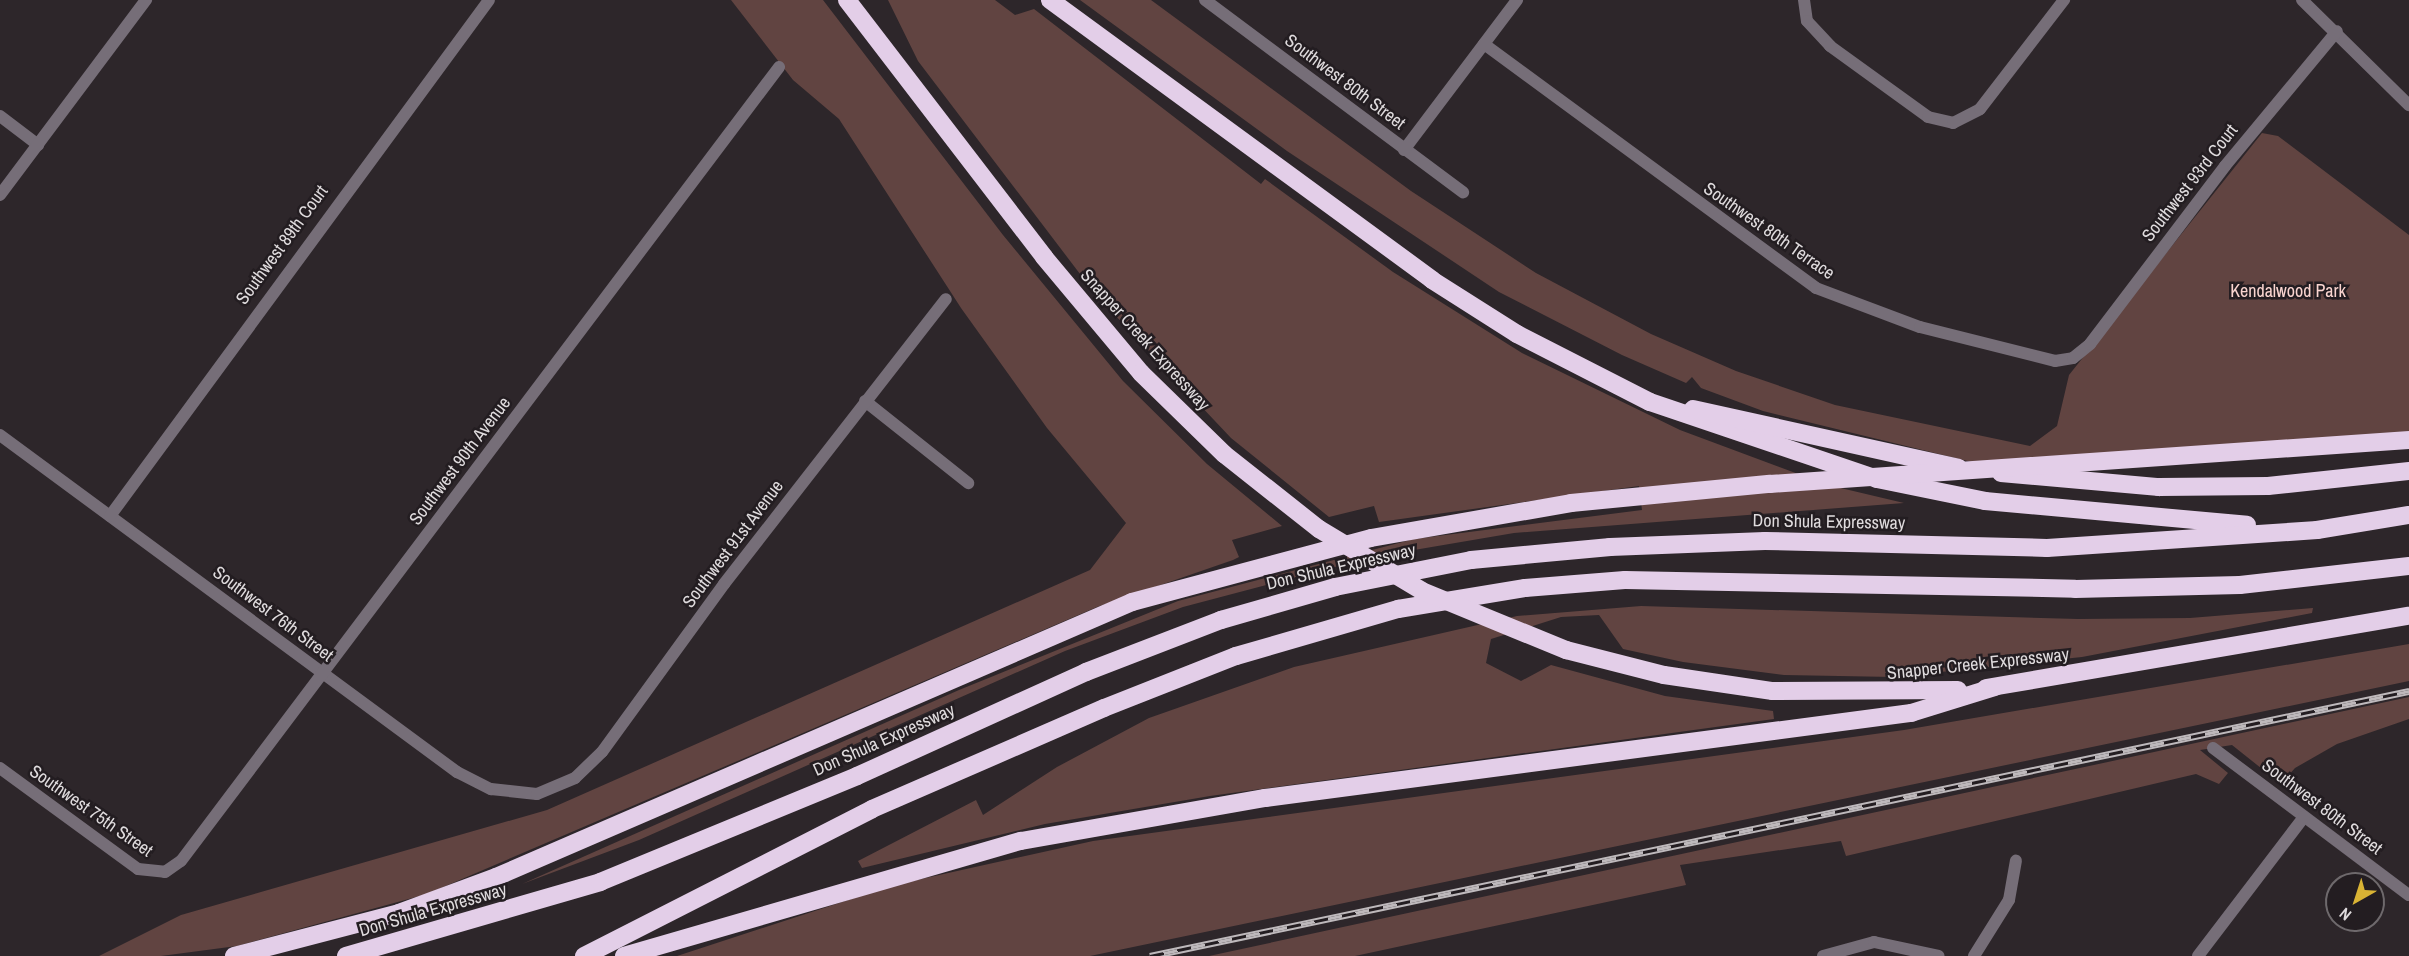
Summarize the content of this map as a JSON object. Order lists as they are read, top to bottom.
{
  "streets": {
    "highway": ["Snapper Creek Expressway", "Don Shula Expressway"],
    "street": [
      "Southwest 80th Street",
      "Southwest 93rd Court",
      "Southwest 80th Terrace",
      "Southwest 89th Court",
      "Southwest 90th Avenue",
      "Southwest 91st Avenue",
      "Southwest 76th Street",
      "Southwest 75th Street"
    ]
  },
  "crossings": [
    ["Southwest 93rd Court", "Southwest 80th Terrace"],
    ["Southwest 89th Court", "Southwest 76th Street"],
    ["Southwest 90th Avenue", "Southwest 76th Street"],
    ["Southwest 90th Avenue", "Southwest 75th Street"],
    ["Southwest 91st Avenue", "Southwest 76th Street"]
  ],
  "parks": ["Kendalwood Park"],
  "north": "bottom left"
}
